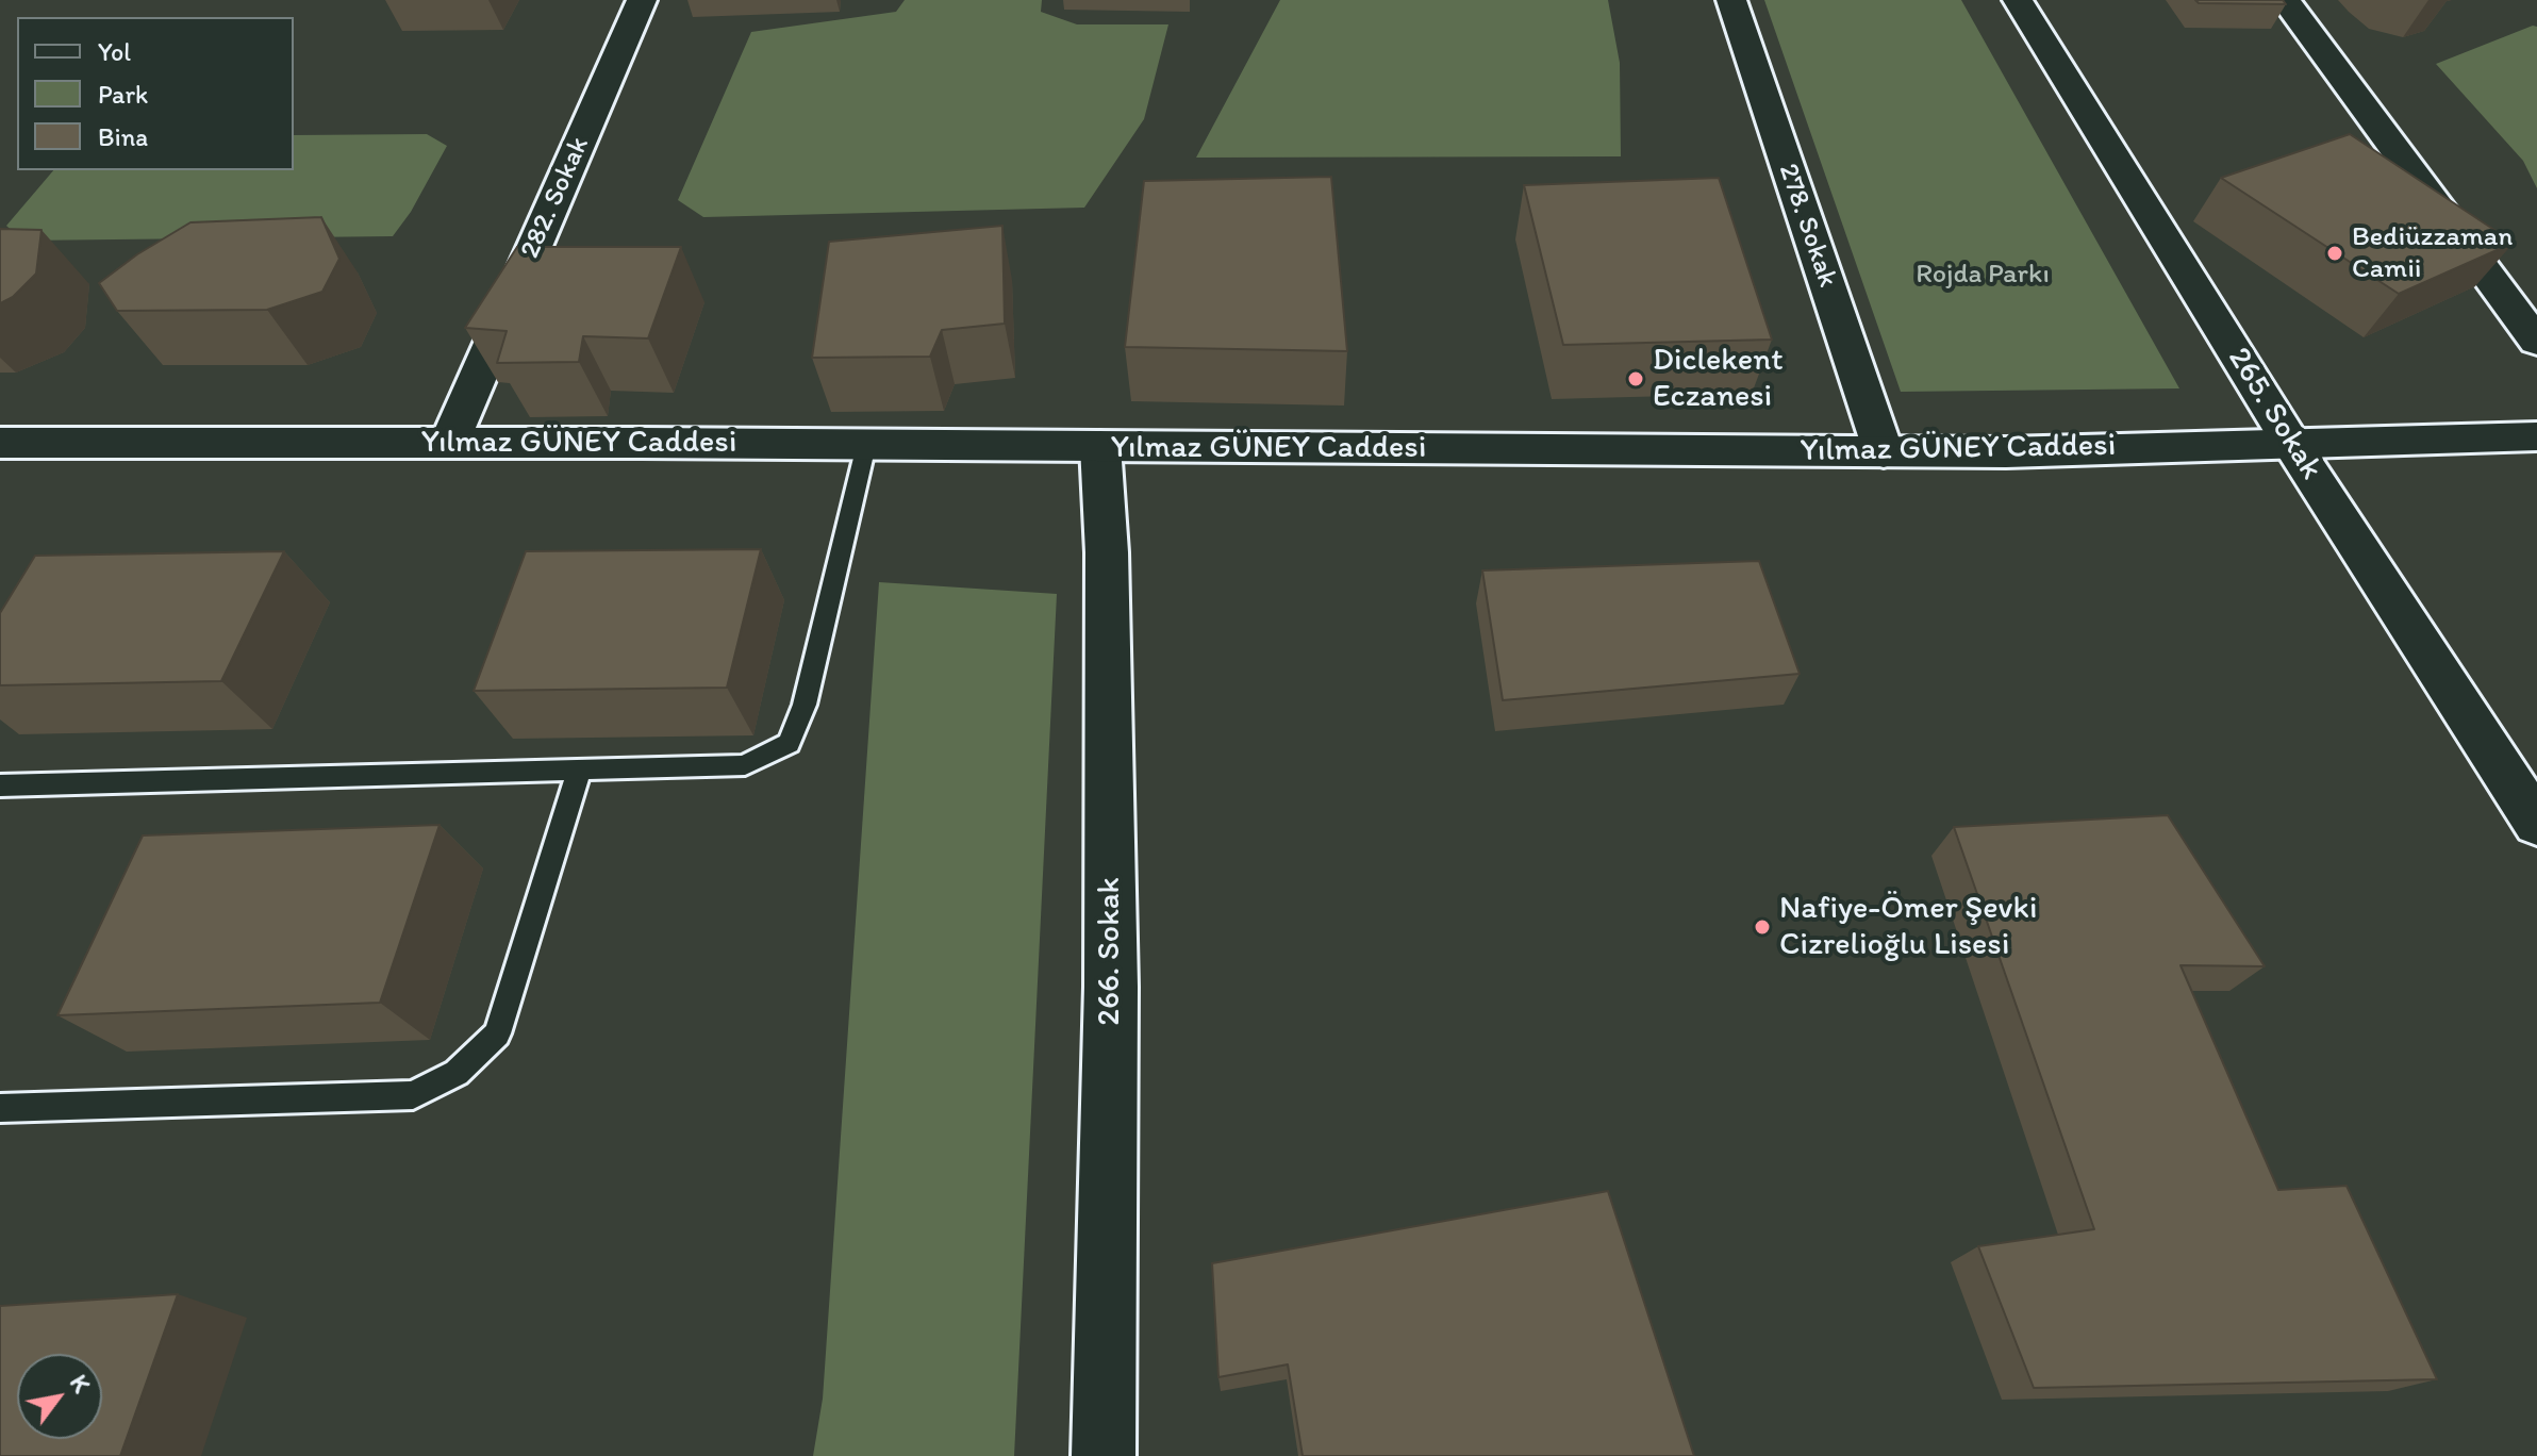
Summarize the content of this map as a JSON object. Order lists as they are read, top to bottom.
{
  "streets": {
    "street": [
      "282. Sokak",
      "278. Sokak",
      "265. Sokak",
      "Yılmaz GÜNEY Caddesi",
      "266. Sokak"
    ]
  },
  "crossings": [
    ["282. Sokak", "Yılmaz GÜNEY Caddesi"],
    ["278. Sokak", "Yılmaz GÜNEY Caddesi"],
    ["265. Sokak", "Yılmaz GÜNEY Caddesi"],
    ["Yılmaz GÜNEY Caddesi", "266. Sokak"]
  ],
  "parks": ["Rojda Parkı"],
  "places": ["Bediüzzaman Camii", "Diclekent Eczanesi", "Nafiye-Ömer Şevki Cizrelioğlu Lisesi"],
  "legend": ["Yol", "Park", "Bina"],
  "north": "top right"
}
